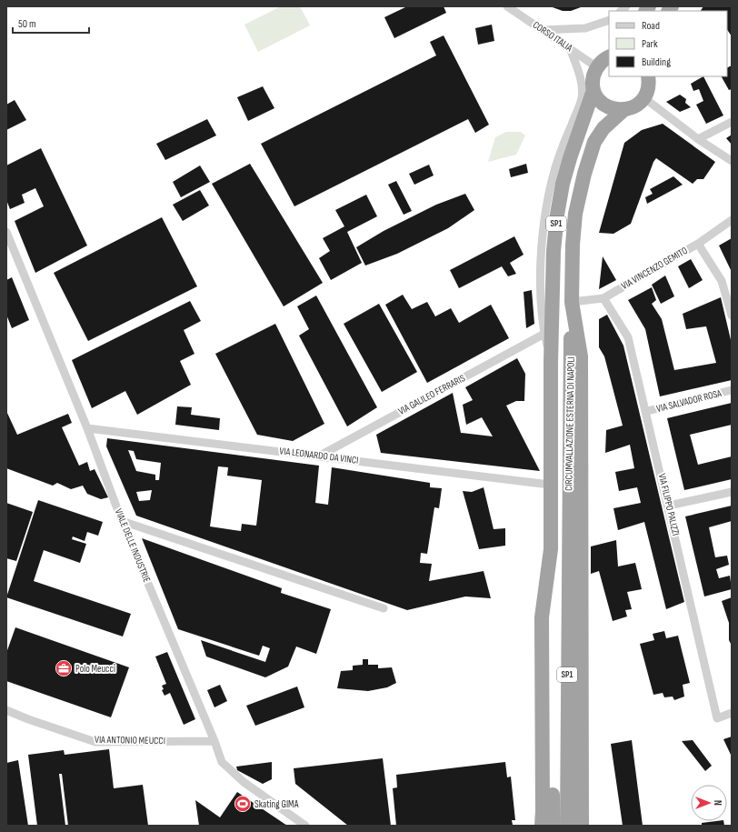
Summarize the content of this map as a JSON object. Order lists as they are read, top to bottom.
{
  "streets": {
    "highway": ["SP1", "CIRCUMVALLAZIONE ESTERNA DI NAPOLI"],
    "street": [
      "CORSO ITALIA",
      "VIA VINCENZO GEMITO",
      "VIA GALILEO FERRARIS",
      "VIA SALVADOR ROSA",
      "VIA LEONARDO DA VINCI",
      "VIA FILIPPO PALIZZI",
      "VIALE DELLE INDUSTRIE",
      "VIA ANTONIO MEUCCI"
    ]
  },
  "crossings": [
    ["CORSO ITALIA", "CIRCUMVALLAZIONE ESTERNA DI NAPOLI"],
    ["SP1", "CIRCUMVALLAZIONE ESTERNA DI NAPOLI"],
    ["VIA VINCENZO GEMITO", "CIRCUMVALLAZIONE ESTERNA DI NAPOLI"],
    ["VIA VINCENZO GEMITO", "VIA FILIPPO PALIZZI"],
    ["VIA GALILEO FERRARIS", "VIA LEONARDO DA VINCI"],
    ["VIA SALVADOR ROSA", "VIA FILIPPO PALIZZI"],
    ["CIRCUMVALLAZIONE ESTERNA DI NAPOLI", "VIA LEONARDO DA VINCI"],
    ["VIA LEONARDO DA VINCI", "VIALE DELLE INDUSTRIE"],
    ["VIALE DELLE INDUSTRIE", "VIA ANTONIO MEUCCI"]
  ],
  "places": {
    "office": ["Polo Meucci"],
    "sports": ["Skating GIMA"]
  },
  "legend": ["Road", "Park", "Building"],
  "scale_bar": "50 m",
  "north": "right"
}
